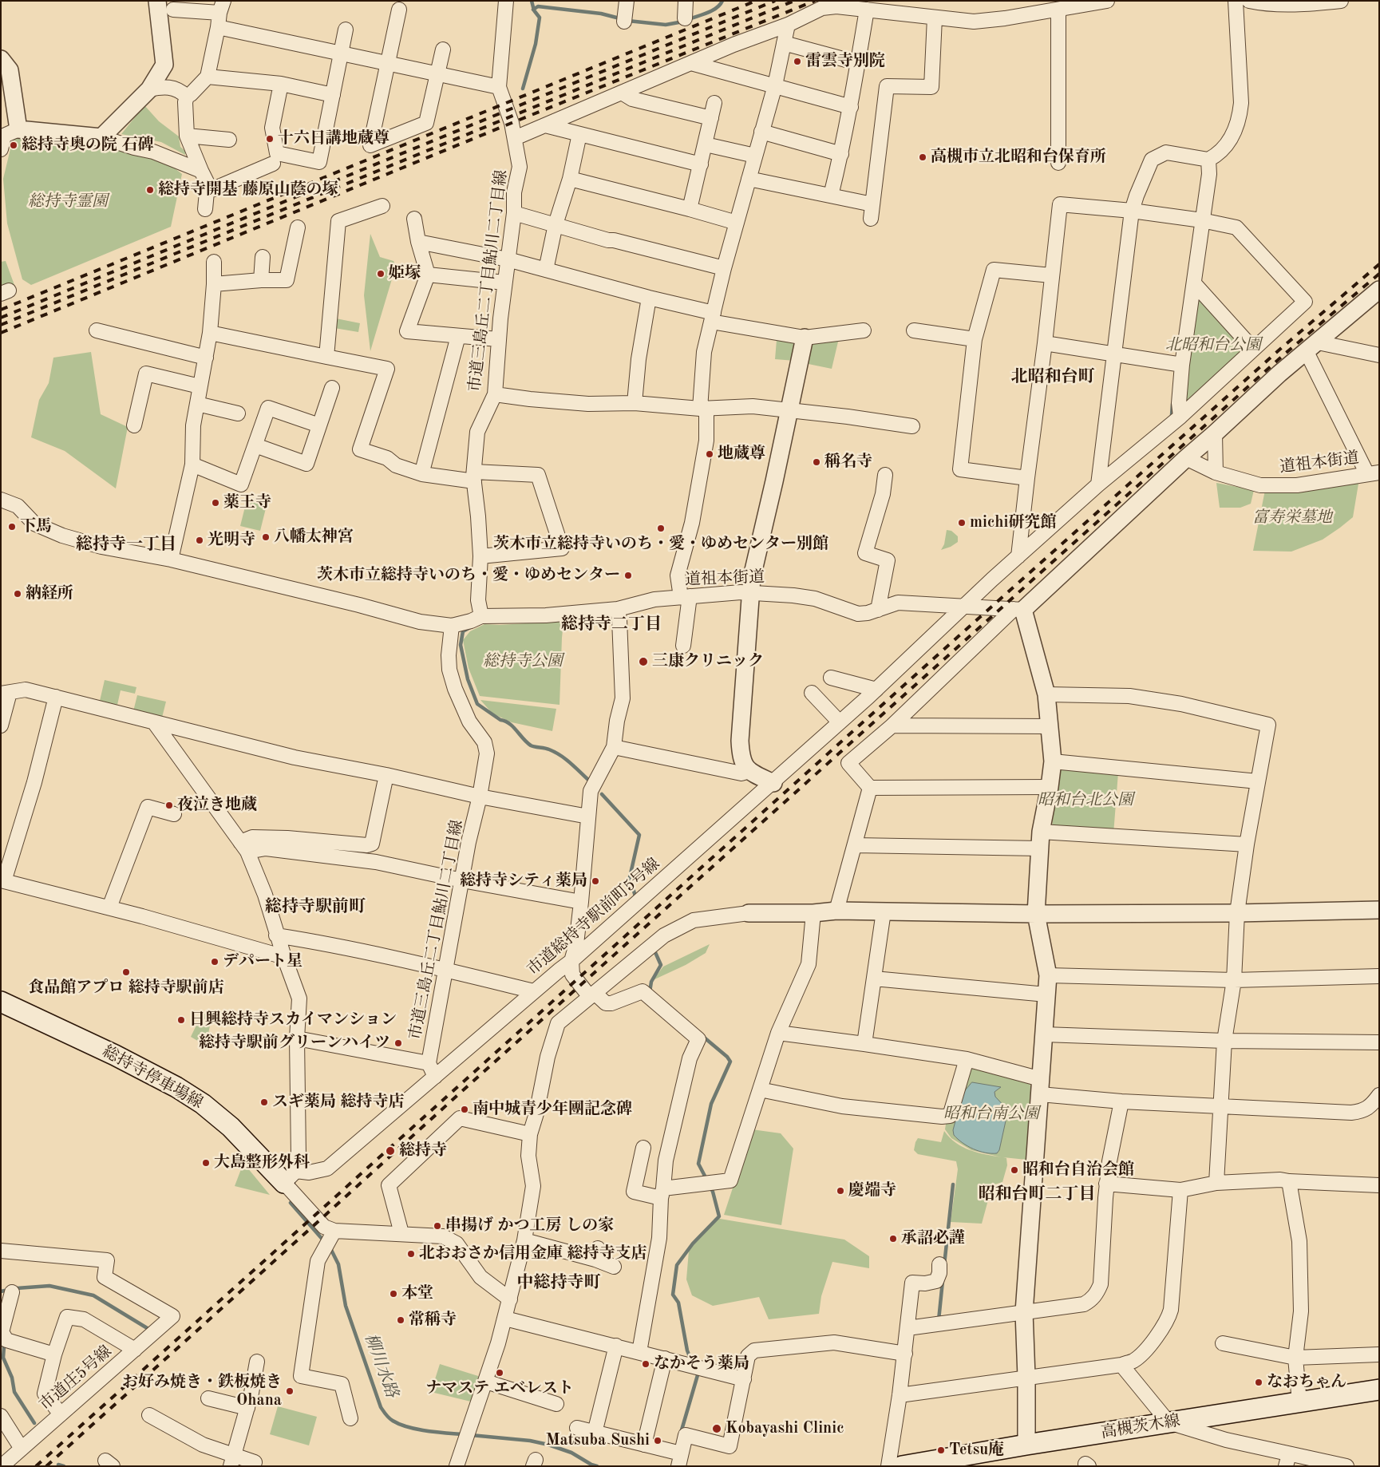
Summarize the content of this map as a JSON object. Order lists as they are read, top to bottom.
{
  "streets": {
    "main road": ["総持寺停車場線", "高槻茨木線"],
    "street": [
      "市道三島丘二丁目鮎川二丁目線",
      "道祖本街道",
      "市道総持寺駅前町5号線",
      "市道庄5号線"
    ]
  },
  "crossings": [
    ["市道三島丘二丁目鮎川二丁目線", "道祖本街道"],
    ["市道三島丘二丁目鮎川二丁目線", "市道総持寺駅前町5号線"],
    ["道祖本街道", "市道総持寺駅前町5号線"]
  ],
  "districts": [
    "北昭和台町",
    "総持寺一丁目",
    "総持寺二丁目",
    "総持寺駅前町",
    "昭和台町二丁目",
    "中総持寺町"
  ],
  "water": ["柳川水路"],
  "parks": [
    "総持寺霊園",
    "北昭和台公園",
    "富寿栄墓地",
    "総持寺公園",
    "昭和台北公園",
    "昭和台南公園"
  ],
  "places": [
    "雷雲寺別院",
    "十六日講地蔵尊",
    "総持寺奥の院 石碑",
    "高槻市立北昭和台保育所",
    "総持寺開基 藤原山蔭の塚",
    "姫塚",
    "地蔵尊",
    "稱名寺",
    "薬王寺",
    "michi研究館",
    "下馬",
    "茨木市立総持寺いのち・愛・ゆめセンター別館",
    "八幡太神宮",
    "光明寺",
    "茨木市立総持寺いのち・愛・ゆめセンター",
    "納経所",
    "三康クリニック",
    "夜泣き地蔵",
    "総持寺シティ薬局",
    "デパート星",
    "食品館アプロ 総持寺駅前店",
    "日興総持寺スカイマンション",
    "総持寺駅前グリーンハイツ",
    "スギ薬局 総持寺店",
    "南中城青少年團記念碑",
    "総持寺",
    "大島整形外科",
    "昭和台自治会館",
    "慶端寺",
    "串揚げ かつ工房 しの家",
    "承詔必謹",
    "北おおさか信用金庫 総持寺支店",
    "本堂",
    "常稱寺",
    "なかそう薬局",
    "ナマステ エベレスト",
    "なおちゃん",
    "お好み焼き・鉄板焼き Ohana",
    "Kobayashi Clinic",
    "Matsuba Sushi",
    "Tetsu庵"
  ]
}
